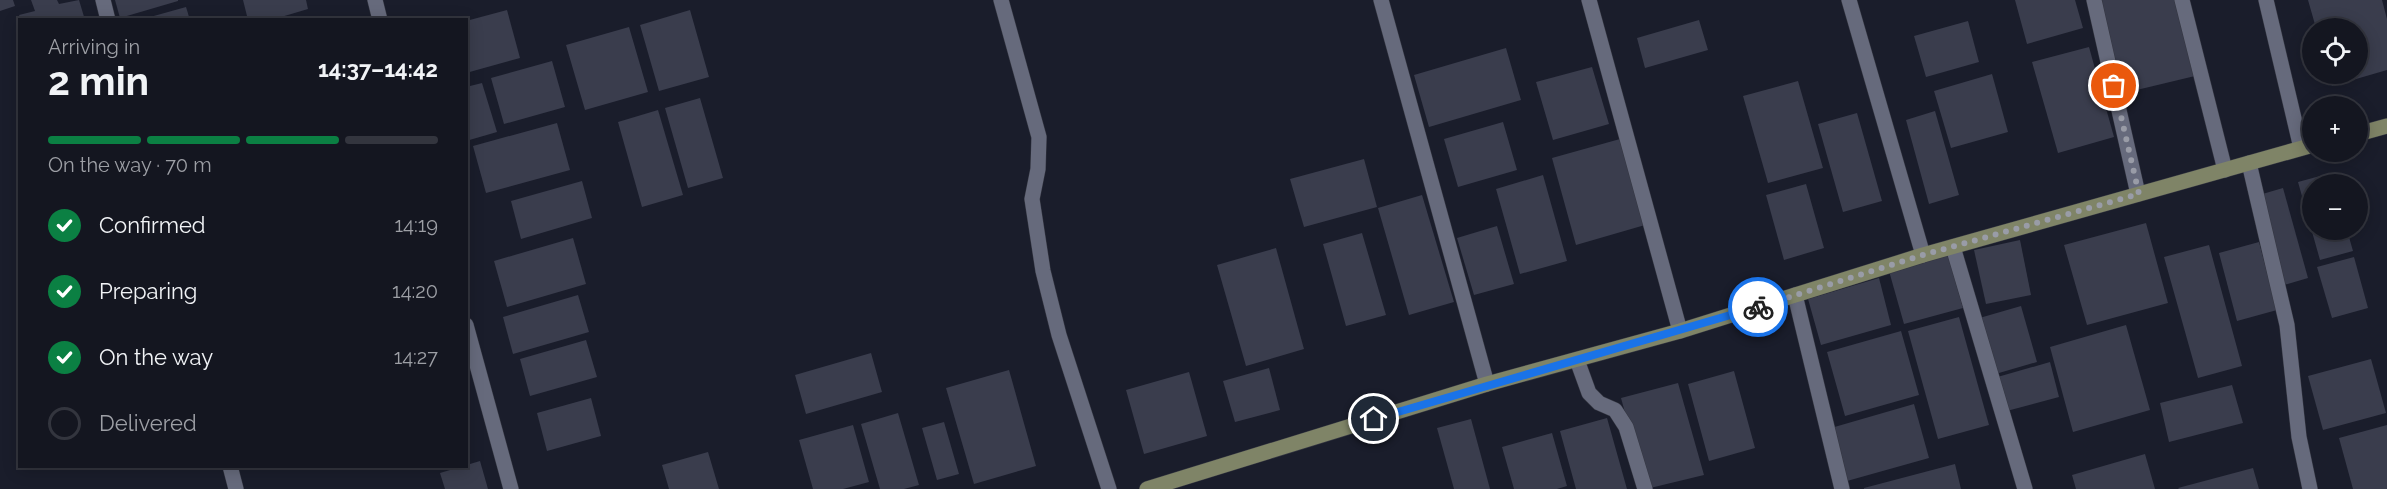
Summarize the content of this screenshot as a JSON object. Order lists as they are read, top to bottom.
{
  "page": {
    "map_buttons": ["+", "−"],
    "heading": ["2 min", "Arriving in", "14:37–14:42"],
    "bar": "On the way · 70 m",
    "list": [
      ["Confirmed", "14:19"],
      ["Preparing", "14:20"],
      ["On the way", "14:27"],
      "Delivered"
    ]
  }
}
